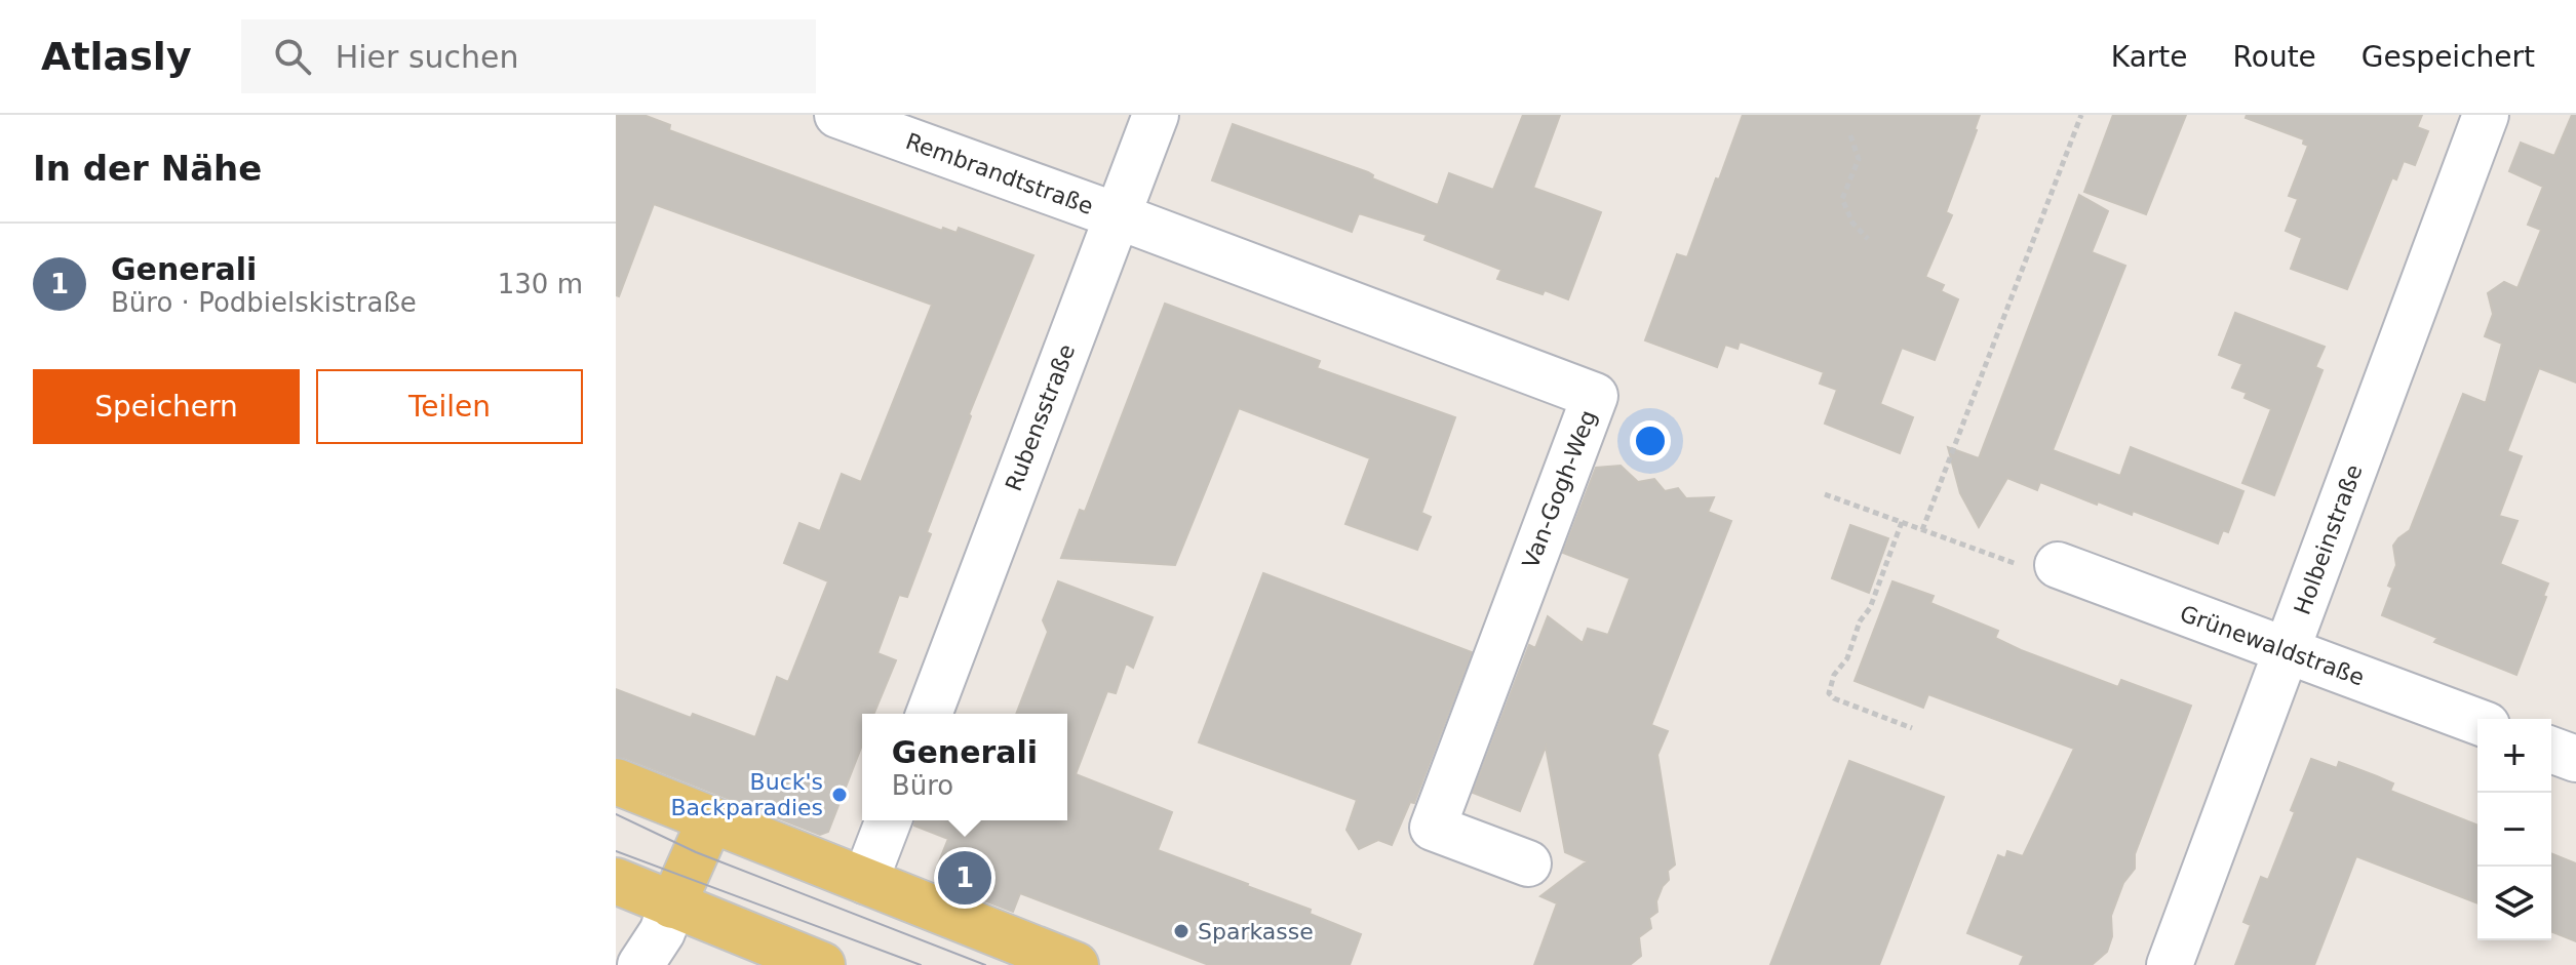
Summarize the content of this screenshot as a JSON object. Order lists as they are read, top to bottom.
{
  "streets": {
    "street": [
      "Rembrandtstraße",
      "Rubensstraße",
      "Van-Gogh-Weg",
      "Holbeinstraße",
      "Grünewaldstraße"
    ]
  },
  "crossings": [
    ["Rembrandtstraße", "Rubensstraße"],
    ["Rembrandtstraße", "Van-Gogh-Weg"],
    ["Rubensstraße", "Van-Gogh-Weg"],
    ["Holbeinstraße", "Grünewaldstraße"]
  ],
  "places": ["Buck's Backparadies", "Sparkasse"],
  "page": {
    "header": "Atlasly",
    "search": "Hier suchen",
    "nav": ["Karte", "Route", "Gespeichert"],
    "heading": "In der Nähe",
    "list": [
      {
        "mark": "1",
        "name": "Generali",
        "note": "Büro · Podbielskistraße",
        "value": "130 m"
      }
    ],
    "buttons": ["Speichern", "Teilen"],
    "popup": ["Generali", "Büro"],
    "map_buttons": ["+", "−"],
    "pins": "1"
  }
}
